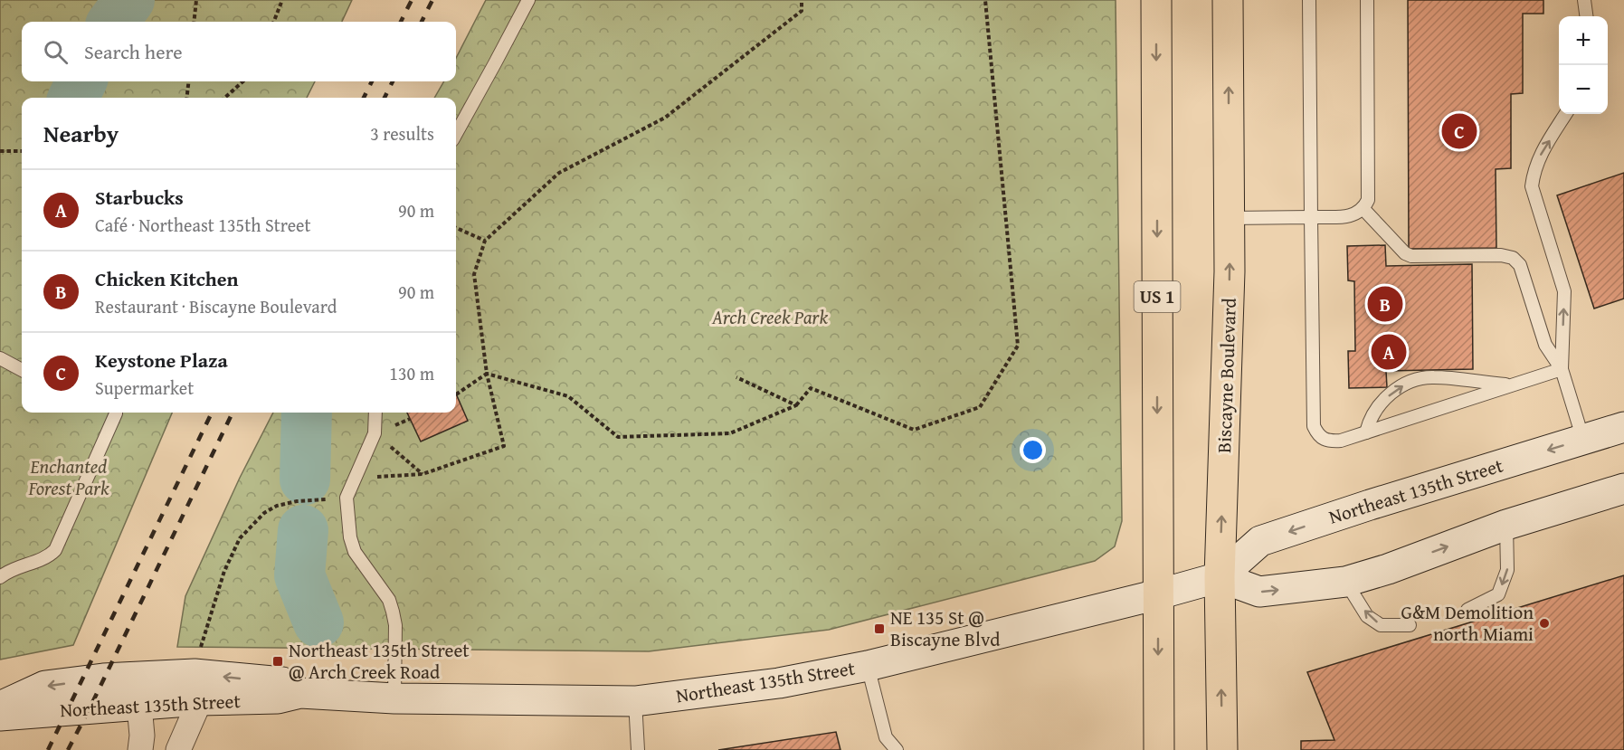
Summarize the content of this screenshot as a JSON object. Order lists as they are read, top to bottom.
{
  "streets": {
    "main road": ["US 1", "Biscayne Boulevard", "Northeast 135th Street"]
  },
  "crossings": [
    ["US 1", "Northeast 135th Street"],
    ["Biscayne Boulevard", "Northeast 135th Street"]
  ],
  "parks": ["Arch Creek Park", "Enchanted Forest Park"],
  "places": {
    "other": ["G&M Demolition north Miami"],
    "transit": ["NE 135 St @ Biscayne Blvd", "Northeast 135th Street @ Arch Creek Road"]
  },
  "page": {
    "map_buttons": ["+", "−"],
    "search": "Search here",
    "heading": ["Nearby", "3 results"],
    "pins": ["C", "B", "A"],
    "list": [
      {
        "mark": "A",
        "name": "Starbucks",
        "note": "Café · Northeast 135th Street",
        "value": "90 m"
      },
      {
        "mark": "B",
        "name": "Chicken Kitchen",
        "note": "Restaurant · Biscayne Boulevard",
        "value": "90 m"
      },
      {
        "mark": "C",
        "name": "Keystone Plaza",
        "note": "Supermarket",
        "value": "130 m"
      }
    ]
  }
}
